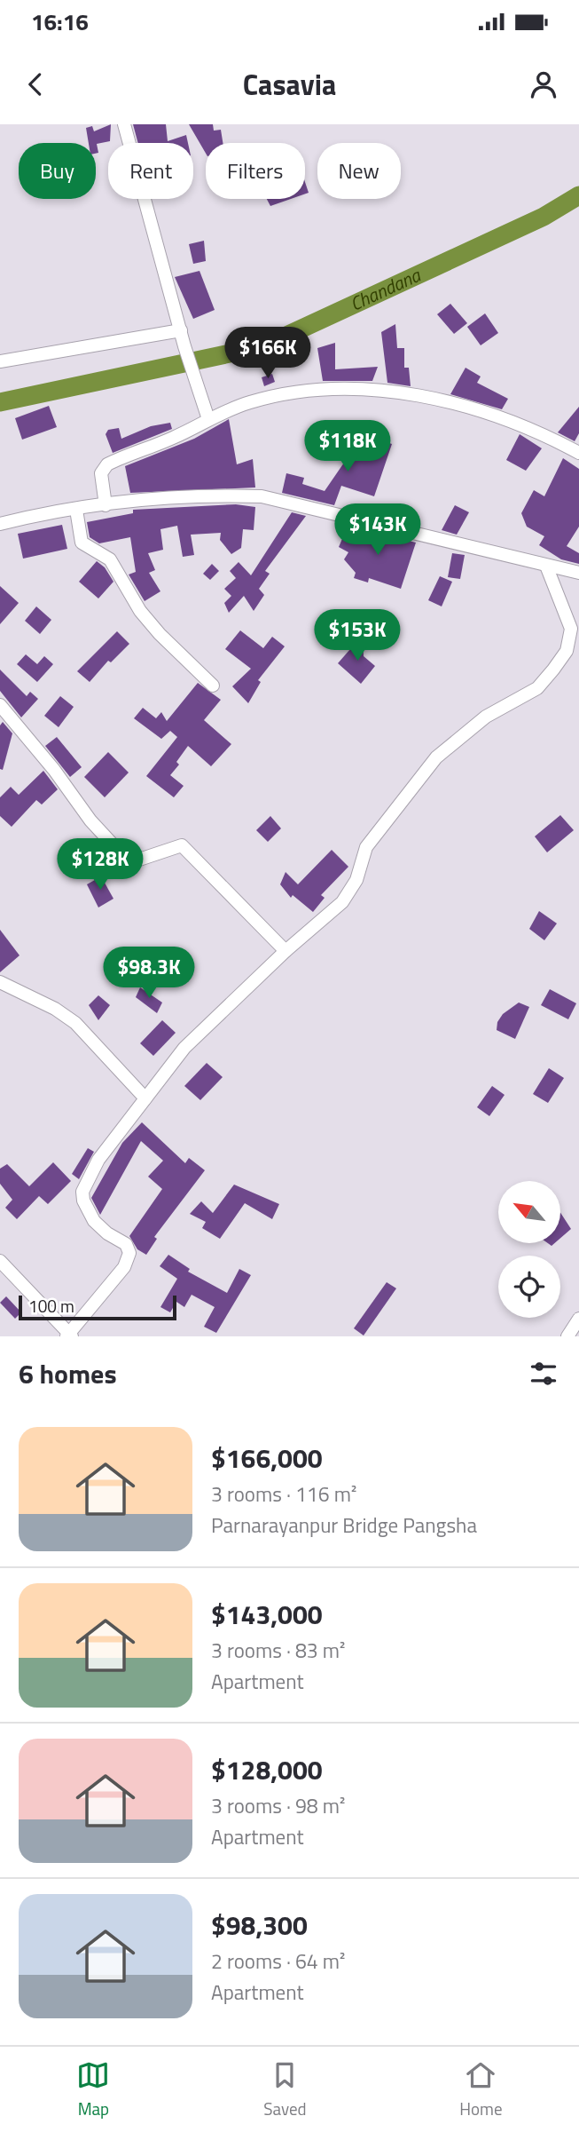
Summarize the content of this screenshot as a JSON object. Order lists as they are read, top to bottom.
{
  "water": ["Chandana"],
  "scale_bar": "100 m",
  "north": "top left",
  "page": {
    "status": "16:16",
    "header": "Casavia",
    "chip": [
      "Buy",
      "Rent",
      "Filters",
      "New"
    ],
    "price": [
      "$166K",
      "$118K",
      "$143K",
      "$153K",
      "$128K",
      "$98.3K"
    ],
    "scale": "100 m",
    "heading": "6 homes",
    "list": [
      {
        "name": "$166,000",
        "note": "3 rooms · 116 m² · Parnarayanpur Bridge Pangsha"
      },
      {
        "name": "$143,000",
        "note": "3 rooms · 83 m² · Apartment"
      },
      {
        "name": "$128,000",
        "note": "3 rooms · 98 m² · Apartment"
      },
      {
        "name": "$98,300",
        "note": "2 rooms · 64 m² · Apartment"
      }
    ],
    "tabs": ["Map", "Saved", "Home"]
  }
}
